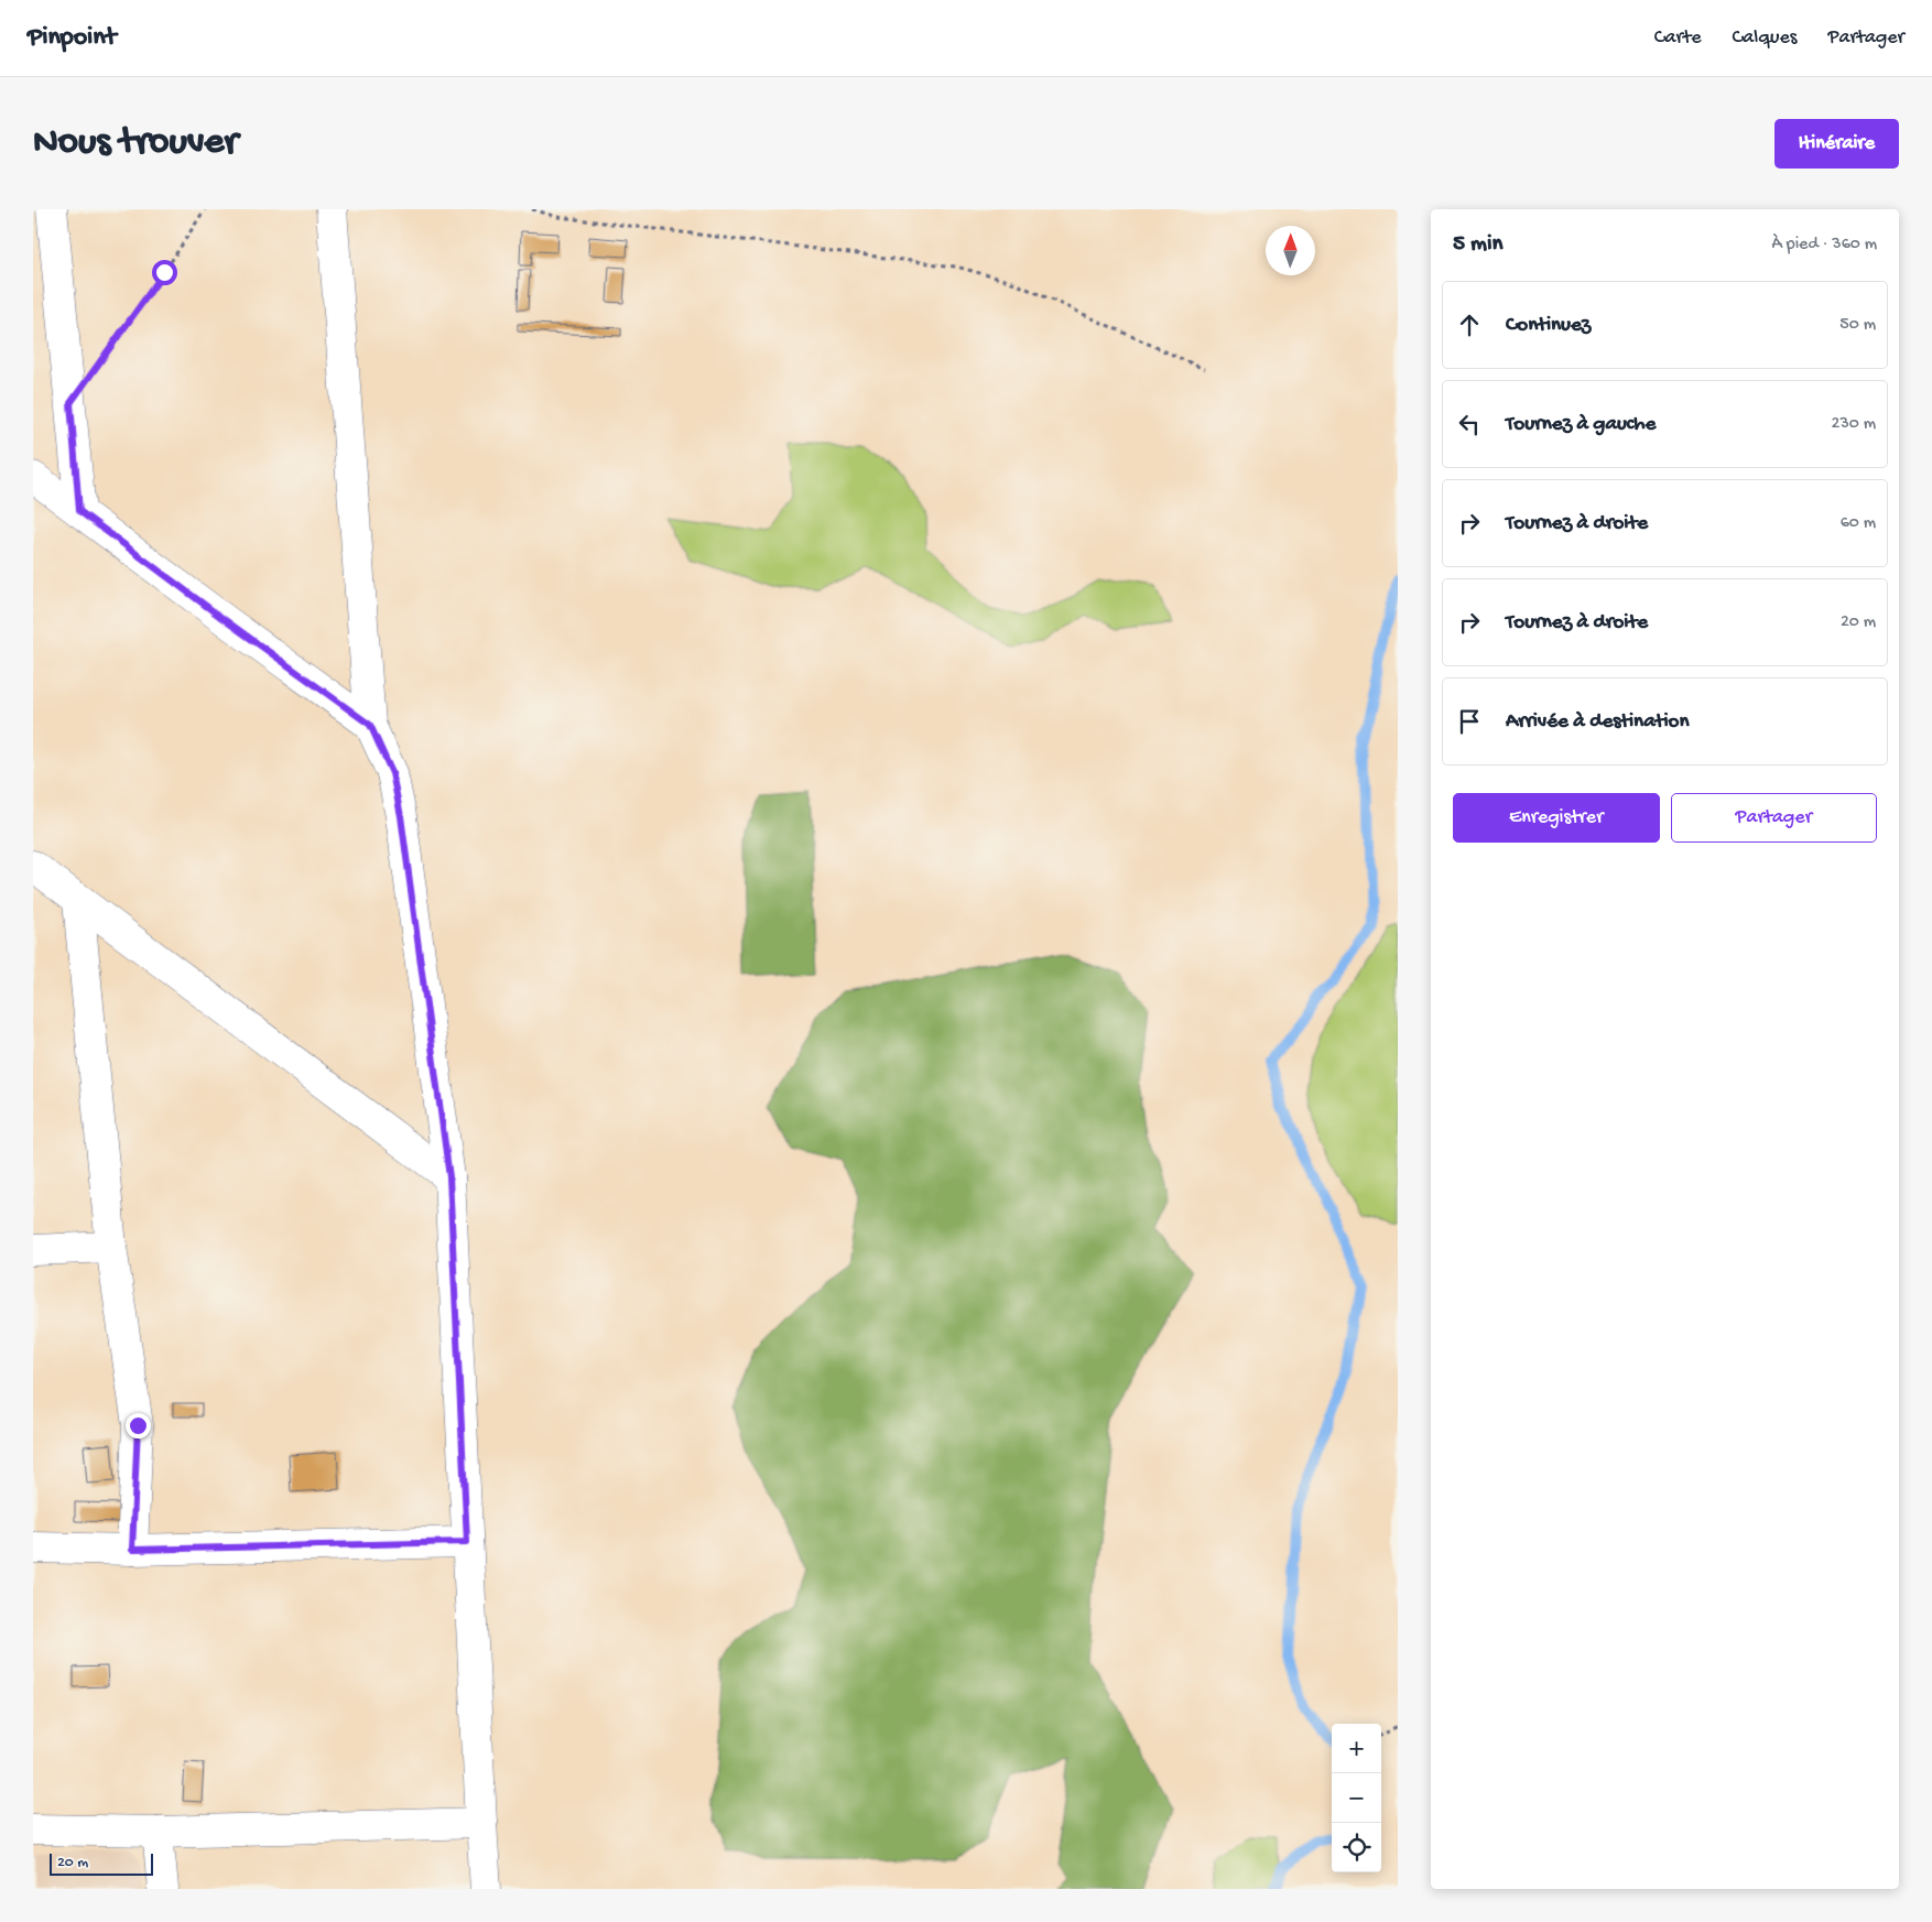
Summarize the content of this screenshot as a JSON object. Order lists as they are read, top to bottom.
{
  "scale_bar": "20 m",
  "north": "top",
  "page": {
    "header": "Pinpoint",
    "nav": ["Carte", "Calques", "Partager"],
    "buttons": [
      "Itinéraire",
      ["Enregistrer", "Partager"]
    ],
    "title": "Nous trouver",
    "heading": ["5 min", "À pied · 360 m"],
    "list": [
      ["Continuez", "50 m"],
      ["Tournez à gauche", "230 m"],
      ["Tournez à droite", "60 m"],
      ["Tournez à droite", "20 m"],
      "Arrivée à destination"
    ],
    "map_buttons": ["+", "−"],
    "scale": "20 m"
  }
}
